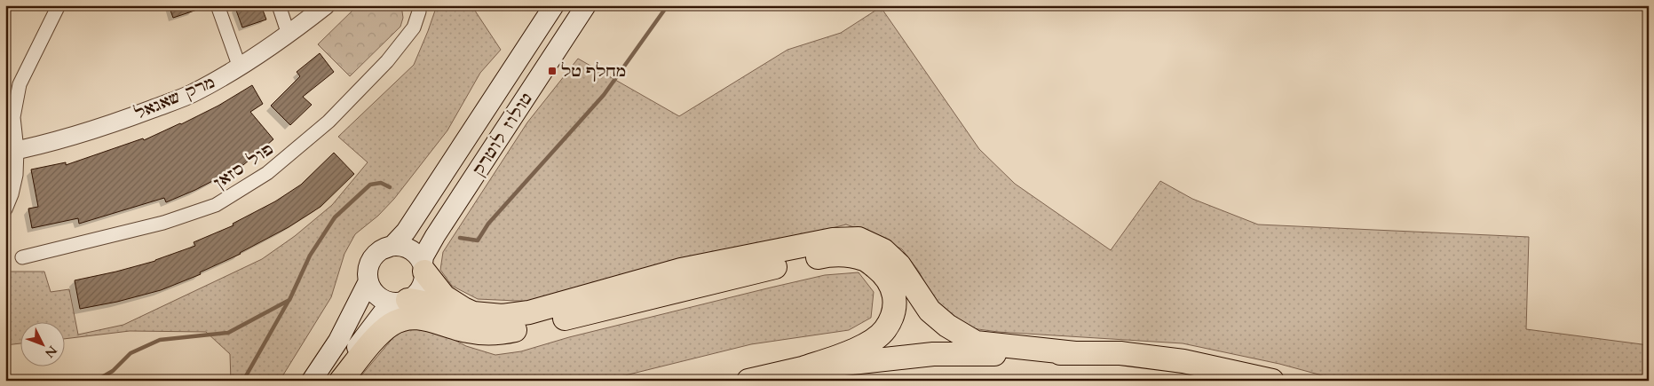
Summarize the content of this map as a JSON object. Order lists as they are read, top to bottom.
{
  "streets": {
    "main road": ["טולוז לוטרק"],
    "street": ["מרק שאגאל", "פול סזאן"]
  },
  "places": {
    "transit": ["מחלף טל"]
  },
  "north": "bottom right"
}
